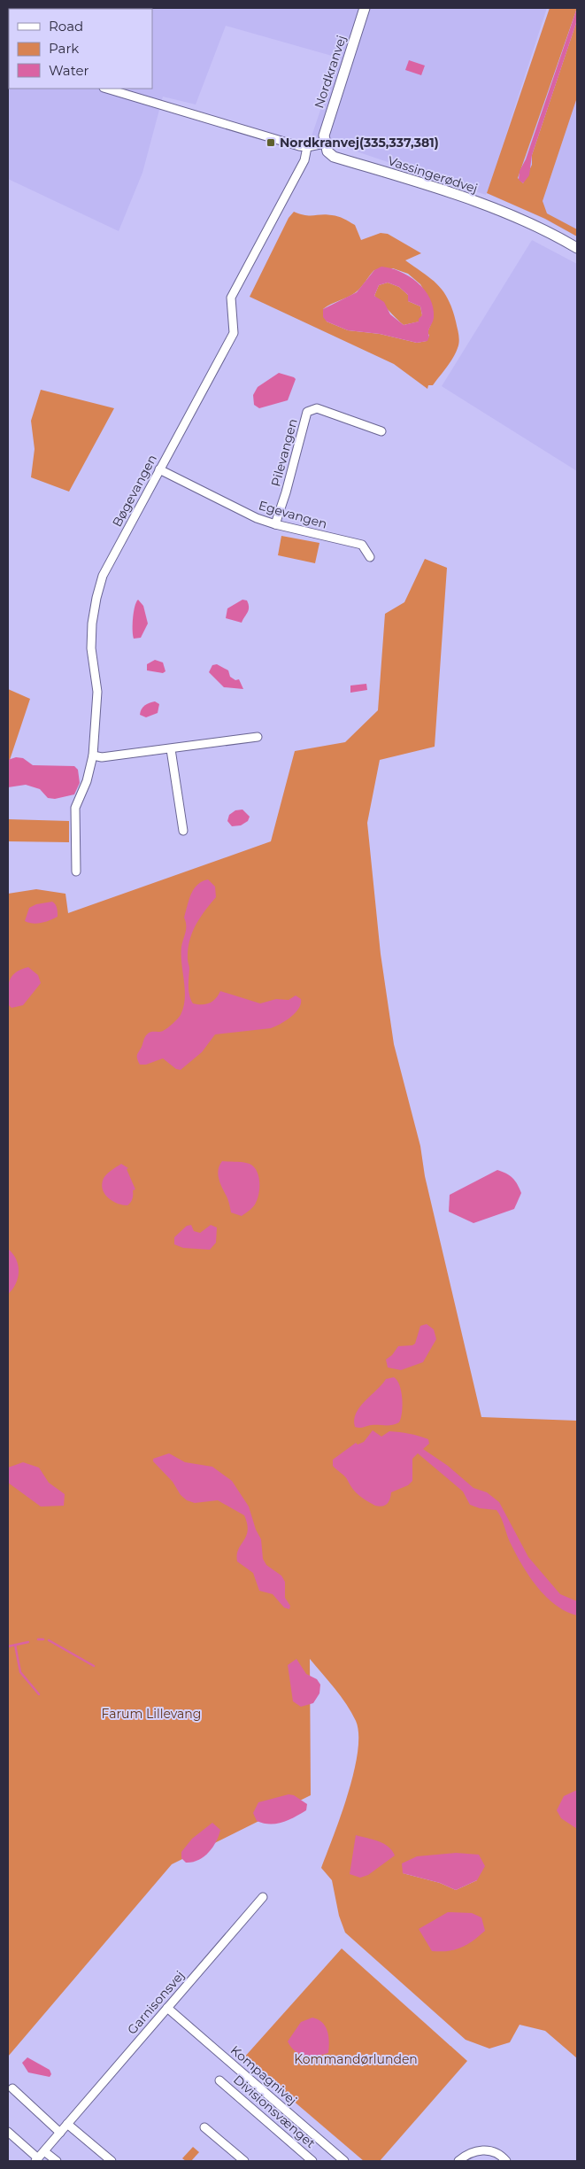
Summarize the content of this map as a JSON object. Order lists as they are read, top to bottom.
{
  "streets": {
    "street": [
      "Nordkranvej",
      "Vassingerødvej",
      "Pilevangen",
      "Bøgevangen",
      "Egevangen",
      "Garnisonsvej",
      "Kompagnivej",
      "Divisionsvænget"
    ]
  },
  "crossings": [
    ["Nordkranvej", "Vassingerødvej"],
    ["Pilevangen", "Egevangen"],
    ["Bøgevangen", "Egevangen"],
    ["Garnisonsvej", "Kompagnivej"]
  ],
  "parks": ["Farum Lillevang", "Kommandørlunden"],
  "places": {
    "transit": ["Nordkranvej(335,337,381)"]
  },
  "legend": ["Road", "Park", "Water"]
}
